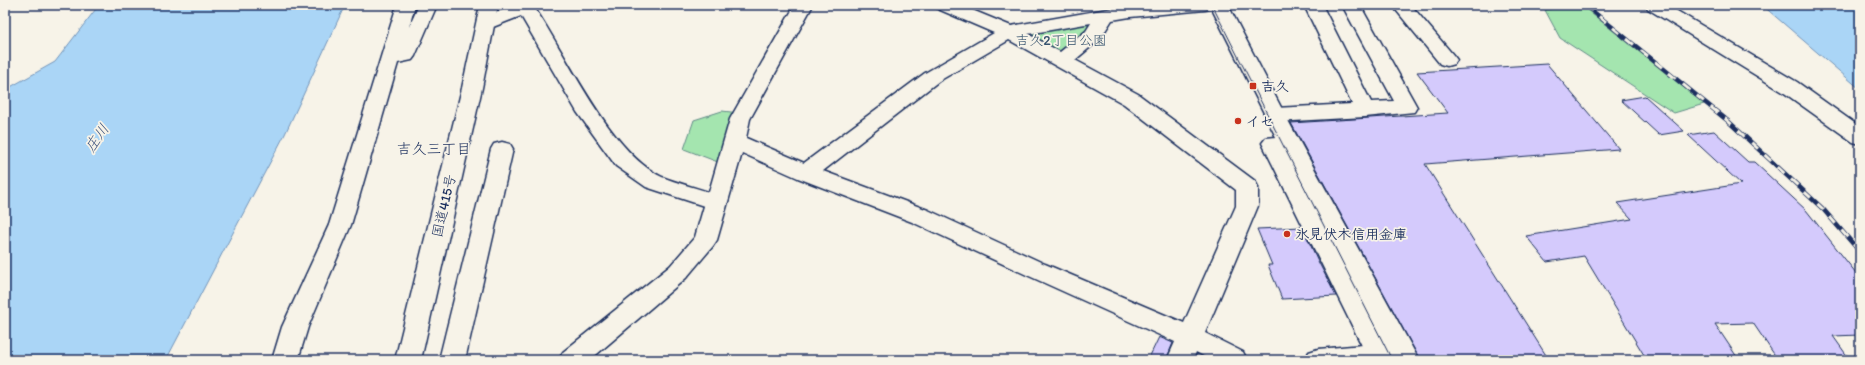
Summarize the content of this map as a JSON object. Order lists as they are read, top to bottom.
{
  "streets": {
    "main road": ["国道415号"]
  },
  "districts": ["吉久三丁目"],
  "water": ["庄川"],
  "parks": ["吉久2丁目公園"],
  "places": {
    "transit": ["吉久"],
    "other": ["イセ", "氷見伏木信用金庫"]
  }
}
